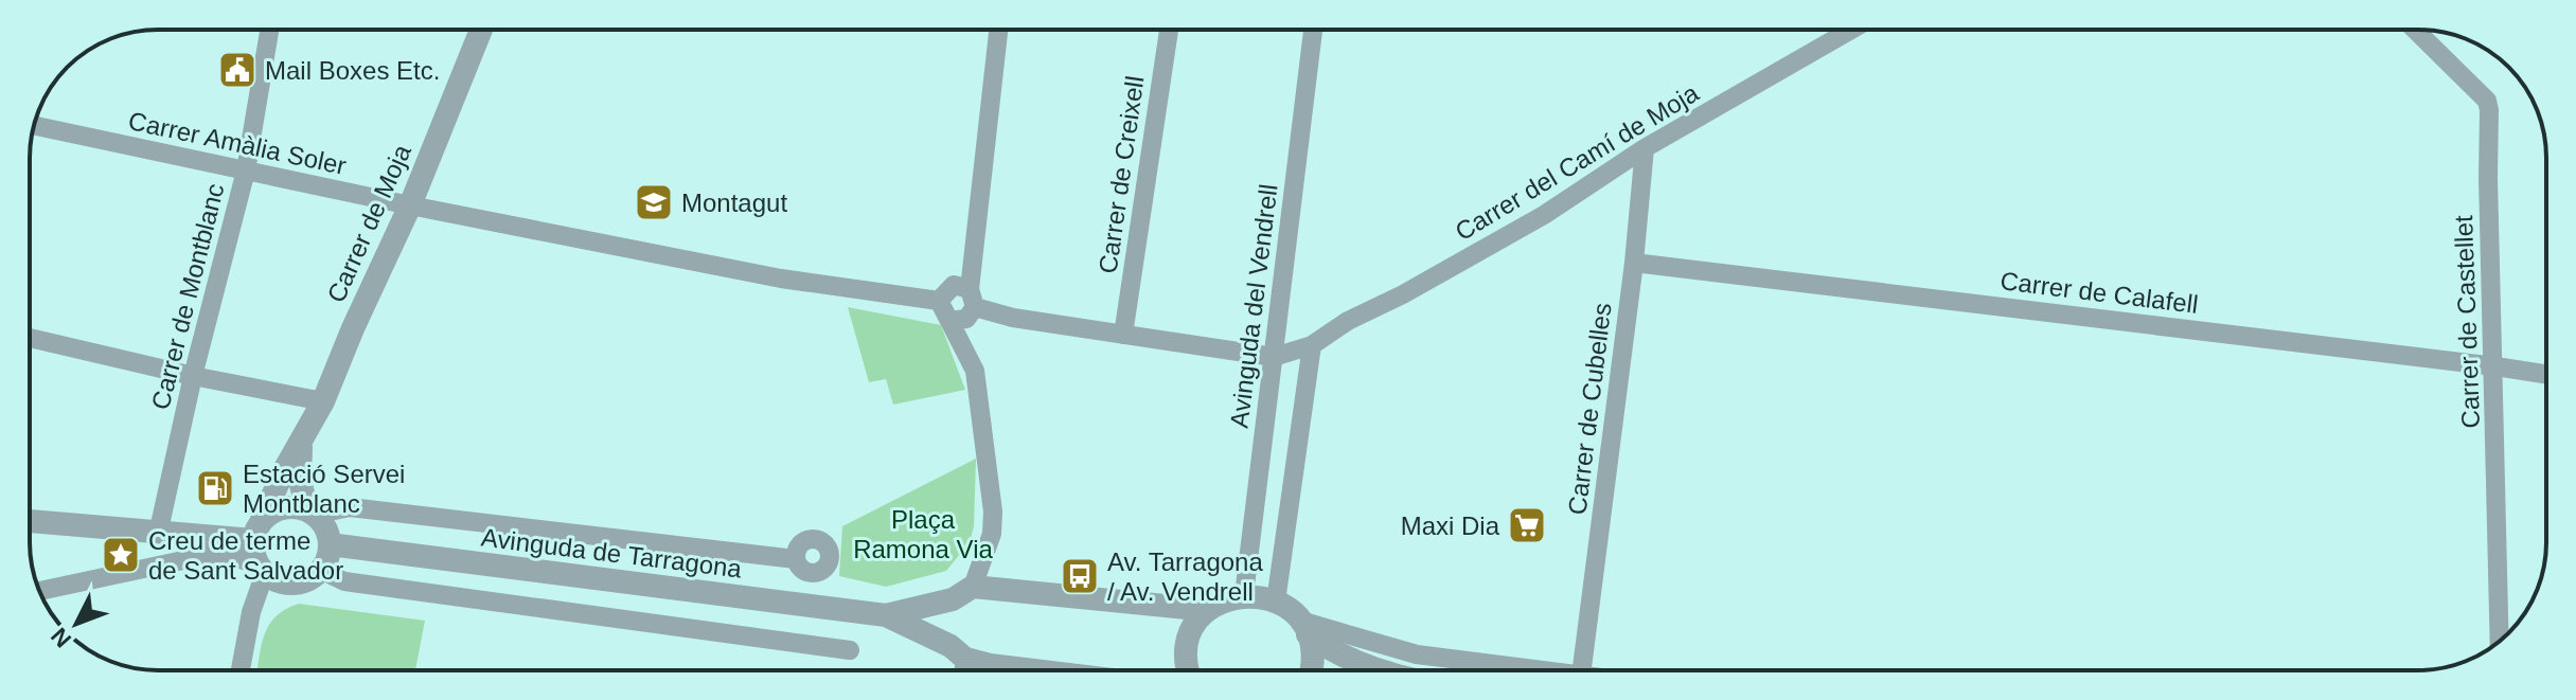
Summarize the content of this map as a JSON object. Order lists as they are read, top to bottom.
{
  "streets": {
    "street": [
      "Carrer Amàlia Soler",
      "Carrer del Camí de Moja",
      "Carrer de Creixell",
      "Carrer de Moja",
      "Carrer de Calafell",
      "Carrer de Montblanc",
      "Avinguda del Vendrell",
      "Carrer de Castellet",
      "Carrer de Cubelles",
      "Avinguda de Tarragona"
    ]
  },
  "crossings": [
    ["Carrer Amàlia Soler", "Carrer de Moja"],
    ["Carrer Amàlia Soler", "Carrer de Montblanc"],
    ["Carrer del Camí de Moja", "Carrer de Cubelles"],
    ["Carrer de Moja", "Avinguda de Tarragona"],
    ["Carrer de Calafell", "Carrer de Castellet"],
    ["Carrer de Calafell", "Carrer de Cubelles"]
  ],
  "parks": ["Plaça Ramona Via"],
  "places": {
    "public building": ["Mail Boxes Etc."],
    "school or university": ["Montagut"],
    "fuel station": ["Estació Servei Montblanc"],
    "supermarket": ["Maxi Dia"],
    "place": ["Creu de terme de Sant Salvador"],
    "bus stop": ["Av. Tarragona / Av. Vendrell"]
  },
  "north": "bottom left"
}
